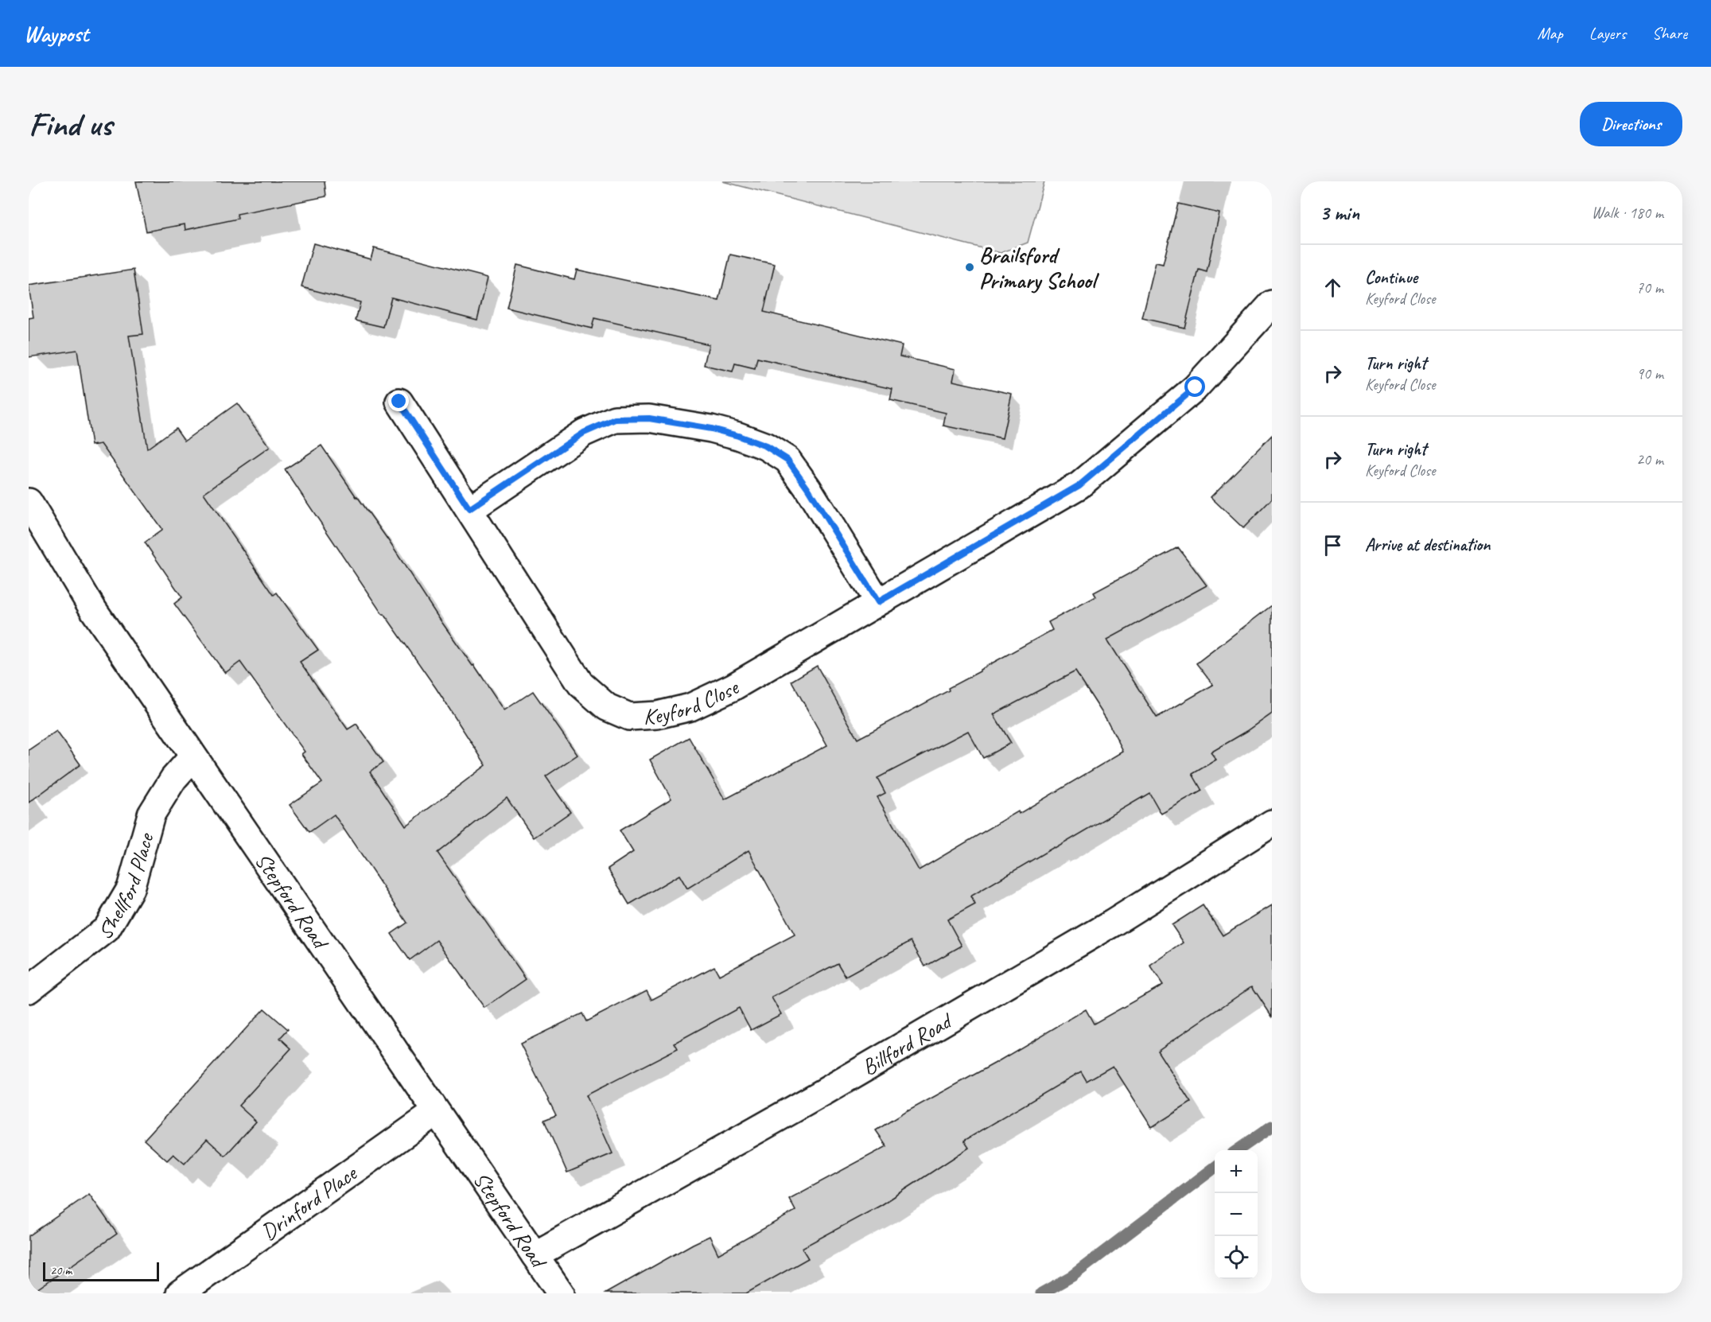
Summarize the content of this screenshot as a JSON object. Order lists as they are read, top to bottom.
{
  "streets": {
    "street": [
      "Keyford Close",
      "Shellford Place",
      "Stepford Road",
      "Billford Road",
      "Drinford Place"
    ]
  },
  "crossings": [
    ["Shellford Place", "Stepford Road"],
    ["Stepford Road", "Billford Road"],
    ["Stepford Road", "Drinford Place"]
  ],
  "places": ["Brailsford Primary School"],
  "scale_bar": "20 m",
  "page": {
    "header": "Waypost",
    "nav": ["Map", "Layers", "Share"],
    "buttons": "Directions",
    "title": "Find us",
    "heading": ["3 min", "Walk · 180 m"],
    "list": [
      ["Continue", "Keyford Close", "70 m"],
      ["Turn right", "Keyford Close", "90 m"],
      ["Turn right", "Keyford Close", "20 m"],
      "Arrive at destination"
    ],
    "map_buttons": ["+", "−"],
    "scale": "20 m"
  }
}
